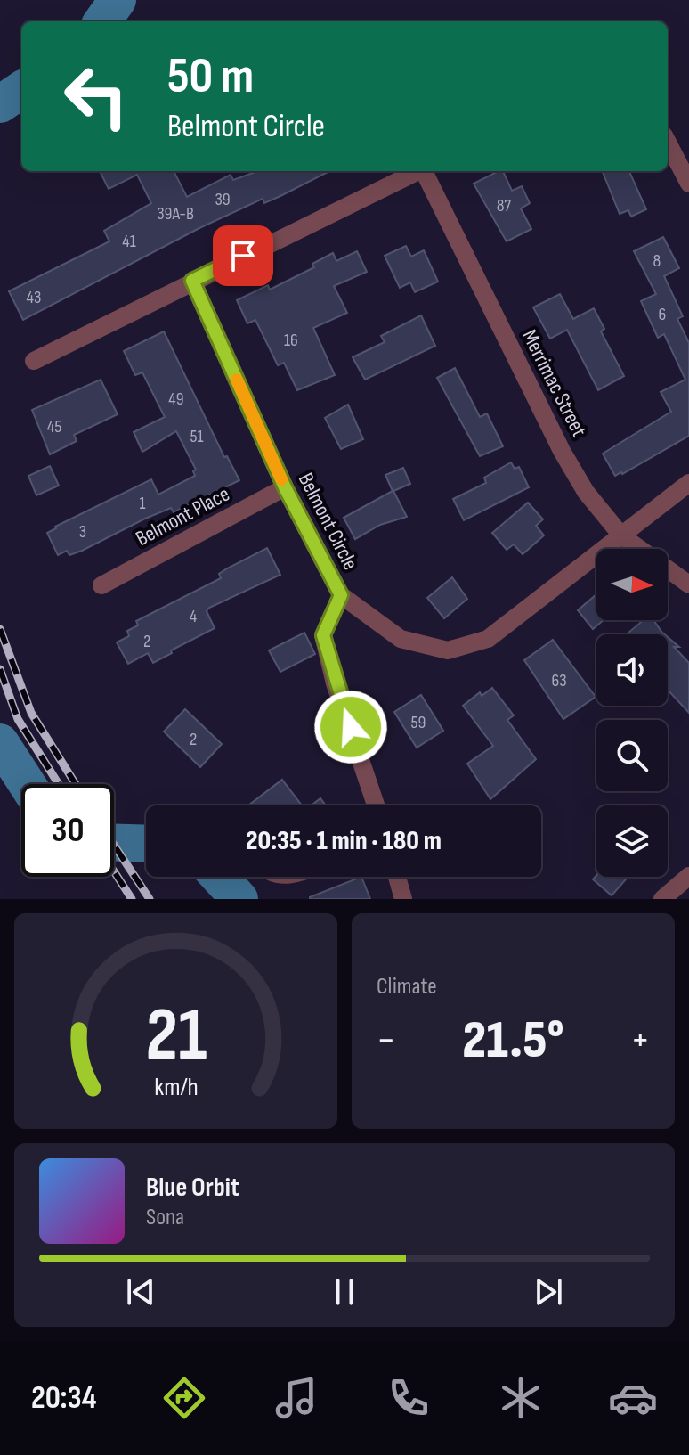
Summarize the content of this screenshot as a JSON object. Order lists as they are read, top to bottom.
{
  "streets": {
    "street": ["Merrimac Street", "Belmont Place", "Belmont Circle"]
  },
  "crossings": [
    ["Merrimac Street", "Belmont Circle"],
    ["Belmont Place", "Belmont Circle"]
  ],
  "house_numbers": [
    "39",
    "87",
    "39A-B",
    "41",
    "8",
    "43",
    "6",
    "16",
    "49",
    "45",
    "51",
    "1",
    "3",
    "4",
    "2",
    "63",
    "59",
    "2"
  ],
  "north": "right",
  "page": {
    "turn": ["50 m", "Belmont Circle"],
    "limit": "30",
    "trip": "20:35 · 1 min · 180 m",
    "tile": "Climate",
    "heat": ["−", "21.5°", "+"],
    "song": ["Blue Orbit", "Sona"],
    "tabs": "20:34",
    "gauge": ["21", "km/h"]
  }
}
